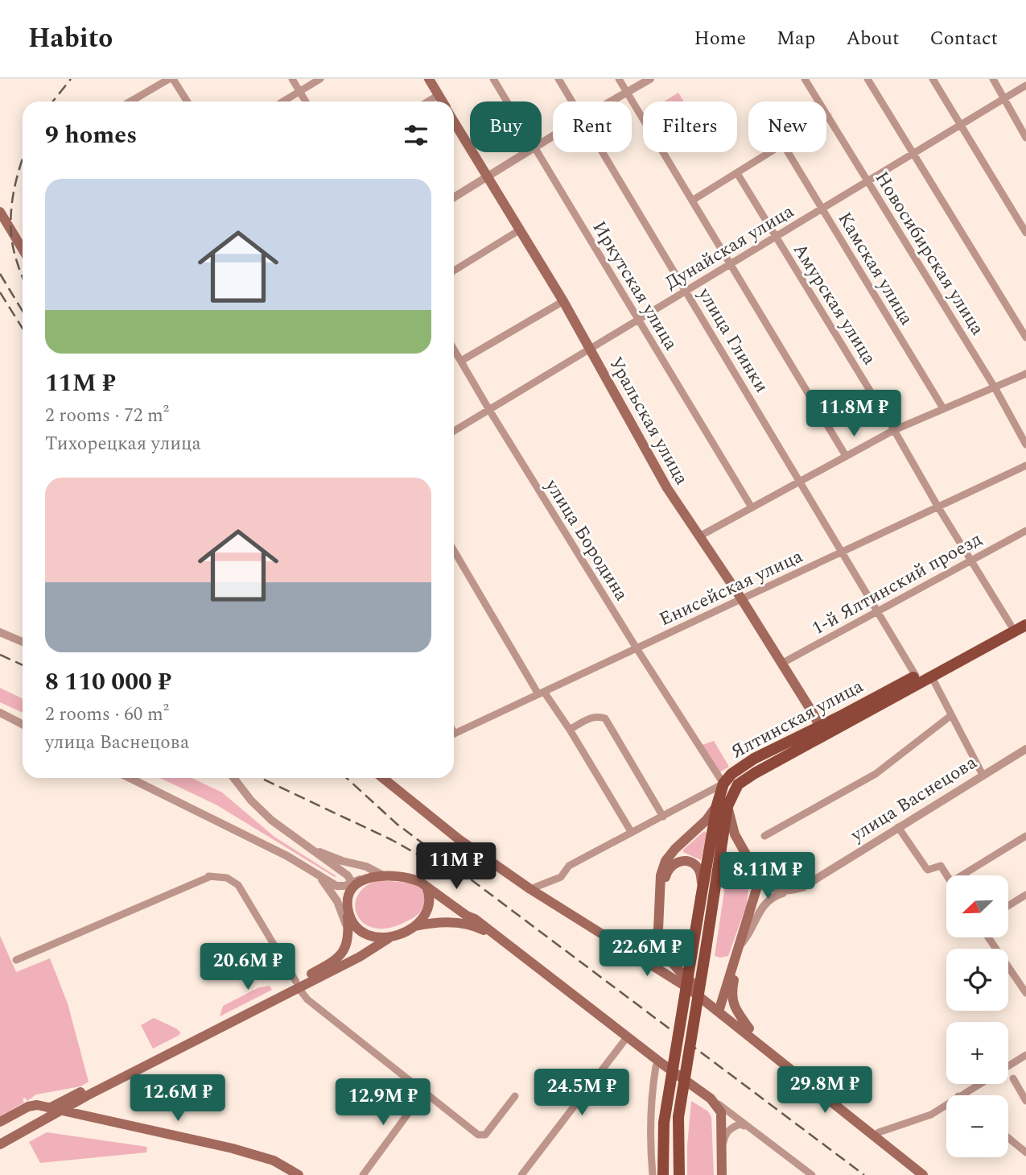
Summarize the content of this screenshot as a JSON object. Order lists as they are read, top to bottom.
{
  "streets": {
    "main road": ["Уральская улица", "Ялтинская улица"],
    "street": [
      "Дунайская улица",
      "Новосибирская улица",
      "Камская улица",
      "Иркутская улица",
      "Амурская улица",
      "улица Глинки",
      "улица Бородина",
      "1-й Ялтинский проезд",
      "Енисейская улица",
      "улица Васнецова"
    ]
  },
  "crossings": [
    ["Дунайская улица", "Новосибирская улица"],
    ["Дунайская улица", "Камская улица"],
    ["Дунайская улица", "Иркутская улица"],
    ["Дунайская улица", "Амурская улица"],
    ["Дунайская улица", "улица Глинки"],
    ["Дунайская улица", "Уральская улица"],
    ["Дунайская улица", "улица Бородина"],
    ["Амурская улица", "1-й Ялтинский проезд"],
    ["Амурская улица", "Енисейская улица"],
    ["Амурская улица", "Ялтинская улица"],
    ["улица Глинки", "1-й Ялтинский проезд"],
    ["улица Глинки", "Енисейская улица"],
    ["улица Глинки", "Ялтинская улица"],
    ["Уральская улица", "1-й Ялтинский проезд"],
    ["Уральская улица", "Енисейская улица"],
    ["Уральская улица", "Ялтинская улица"],
    ["улица Бородина", "Енисейская улица"],
    ["улица Бородина", "Ялтинская улица"]
  ],
  "north": "bottom left",
  "page": {
    "header": "Habito",
    "nav": [
      "Home",
      "Map",
      "About",
      "Contact"
    ],
    "chip": [
      "Buy",
      "Rent",
      "Filters",
      "New"
    ],
    "heading": "9 homes",
    "list": [
      {
        "name": "11M ₽",
        "note": "2 rooms · 72 m² · Тихорецкая улица"
      },
      {
        "name": "8 110 000 ₽",
        "note": "2 rooms · 60 m² · улица Васнецова"
      }
    ],
    "price": [
      "11.8M ₽",
      "11M ₽",
      "8.11M ₽",
      "22.6M ₽",
      "20.6M ₽",
      "29.8M ₽",
      "24.5M ₽",
      "12.6M ₽",
      "12.9M ₽"
    ],
    "map_buttons": ["+", "−"]
  }
}
